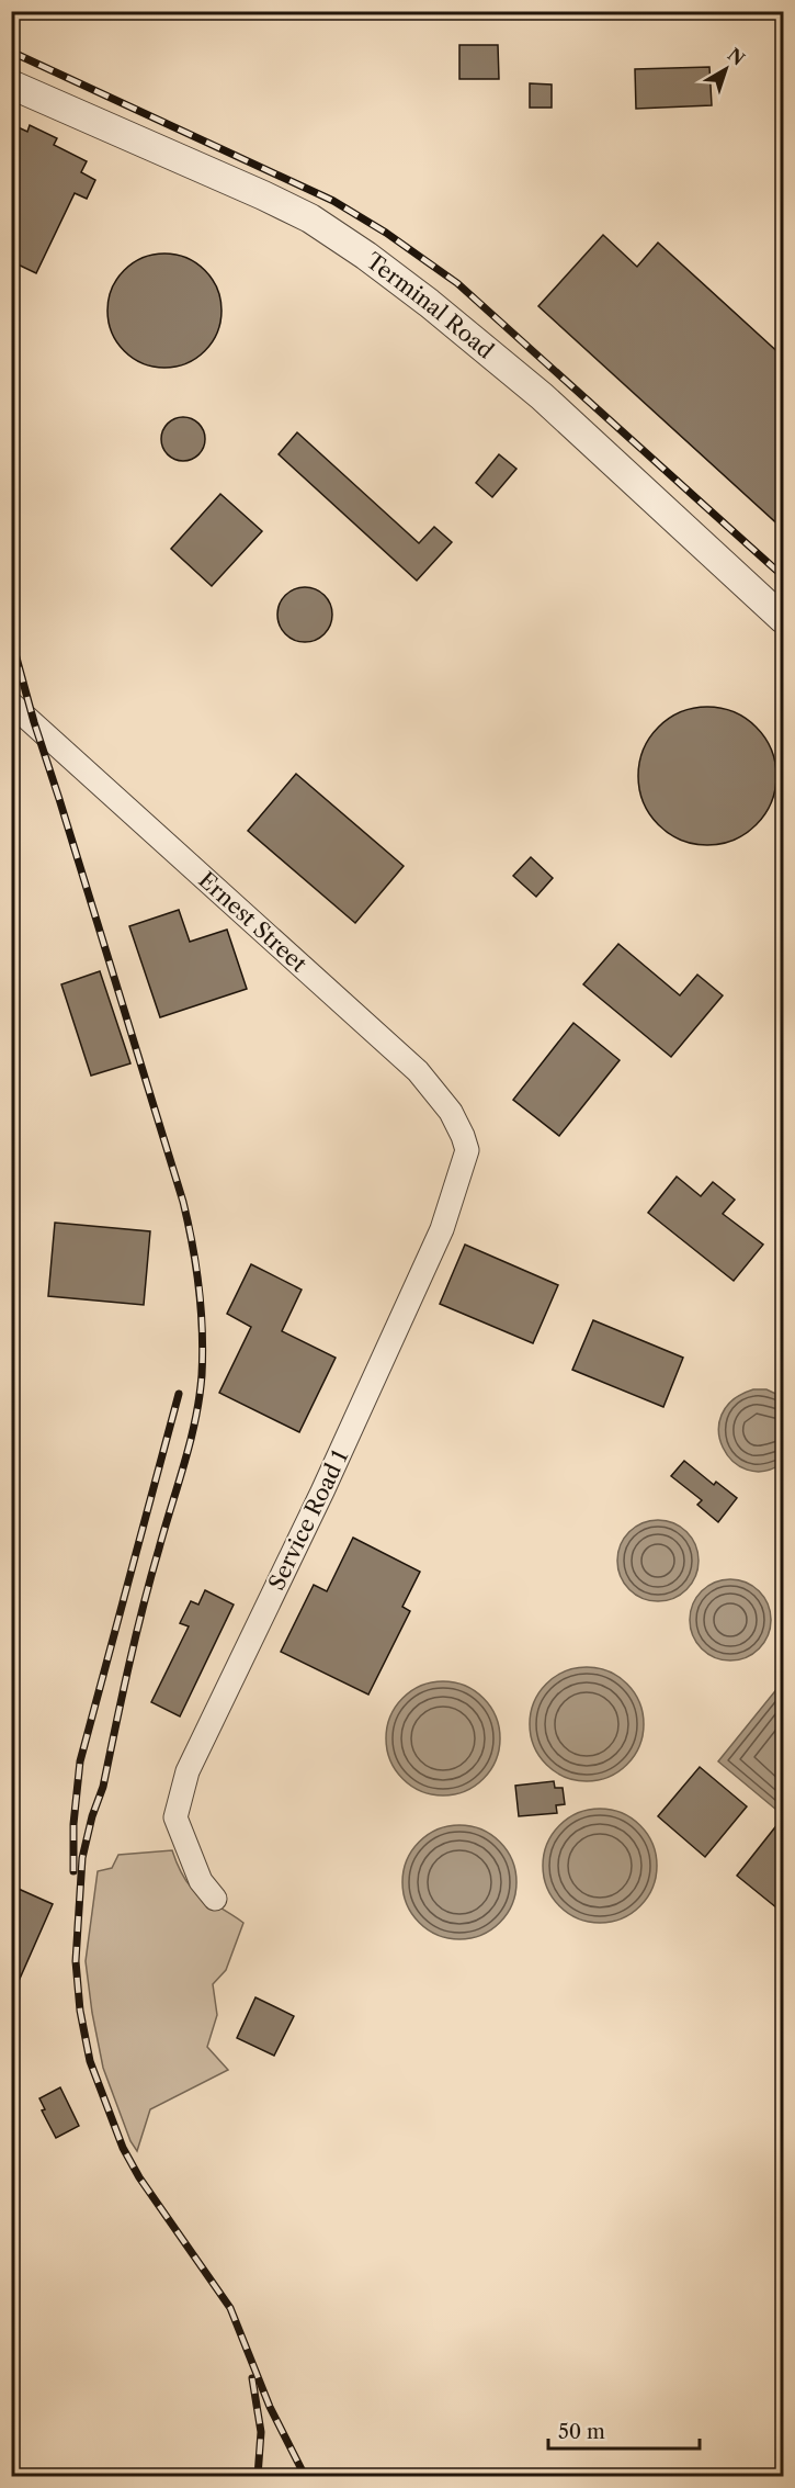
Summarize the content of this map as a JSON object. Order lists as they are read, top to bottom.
{
  "streets": {
    "street": ["Terminal Road", "Ernest Street", "Service Road 1"]
  },
  "crossings": [
    ["Ernest Street", "Service Road 1"]
  ],
  "scale_bar": "50 m",
  "north": "top right"
}
